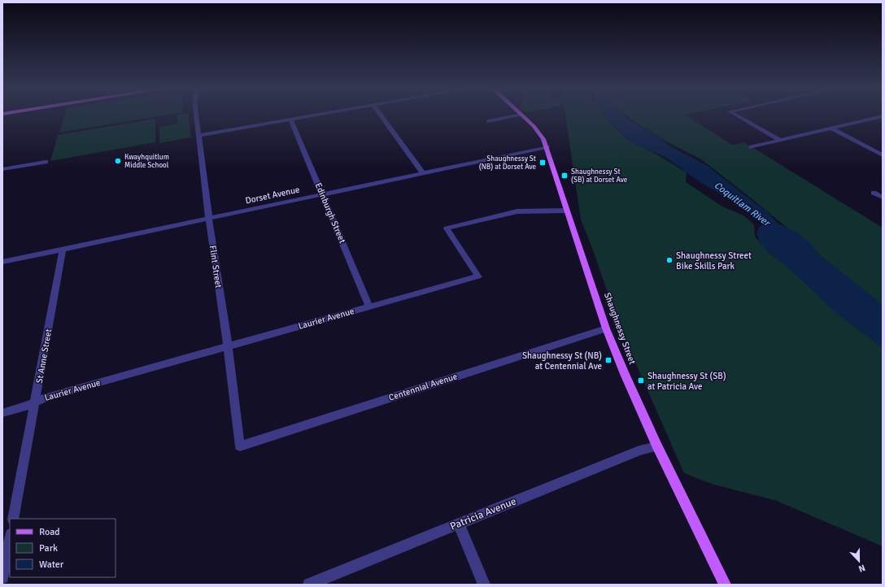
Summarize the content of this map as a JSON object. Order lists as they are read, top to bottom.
{
  "streets": {
    "main road": ["Shaughnessy Street"],
    "street": [
      "Dorset Avenue",
      "Edinburgh Street",
      "Flint Street",
      "Laurier Avenue",
      "St Anne Street",
      "Centennial Avenue",
      "Patricia Avenue"
    ]
  },
  "crossings": [
    ["Dorset Avenue", "Edinburgh Street"],
    ["Dorset Avenue", "Flint Street"],
    ["Dorset Avenue", "Shaughnessy Street"],
    ["Dorset Avenue", "St Anne Street"],
    ["Edinburgh Street", "Laurier Avenue"],
    ["Flint Street", "Laurier Avenue"],
    ["Flint Street", "Centennial Avenue"],
    ["Laurier Avenue", "Shaughnessy Street"],
    ["Laurier Avenue", "St Anne Street"],
    ["Shaughnessy Street", "Centennial Avenue"],
    ["Shaughnessy Street", "Patricia Avenue"]
  ],
  "water": ["Coquitlam River"],
  "places": {
    "other": ["Kwayhquitlum Middle School", "Shaughnessy Street Bike Skills Park"],
    "transit": [
      "Shaughnessy St (NB) at Dorset Ave",
      "Shaughnessy St (SB) at Dorset Ave",
      "Shaughnessy St (NB) at Centennial Ave",
      "Shaughnessy St (SB) at Patricia Ave"
    ]
  },
  "legend": ["Road", "Park", "Water"],
  "north": "bottom"
}
